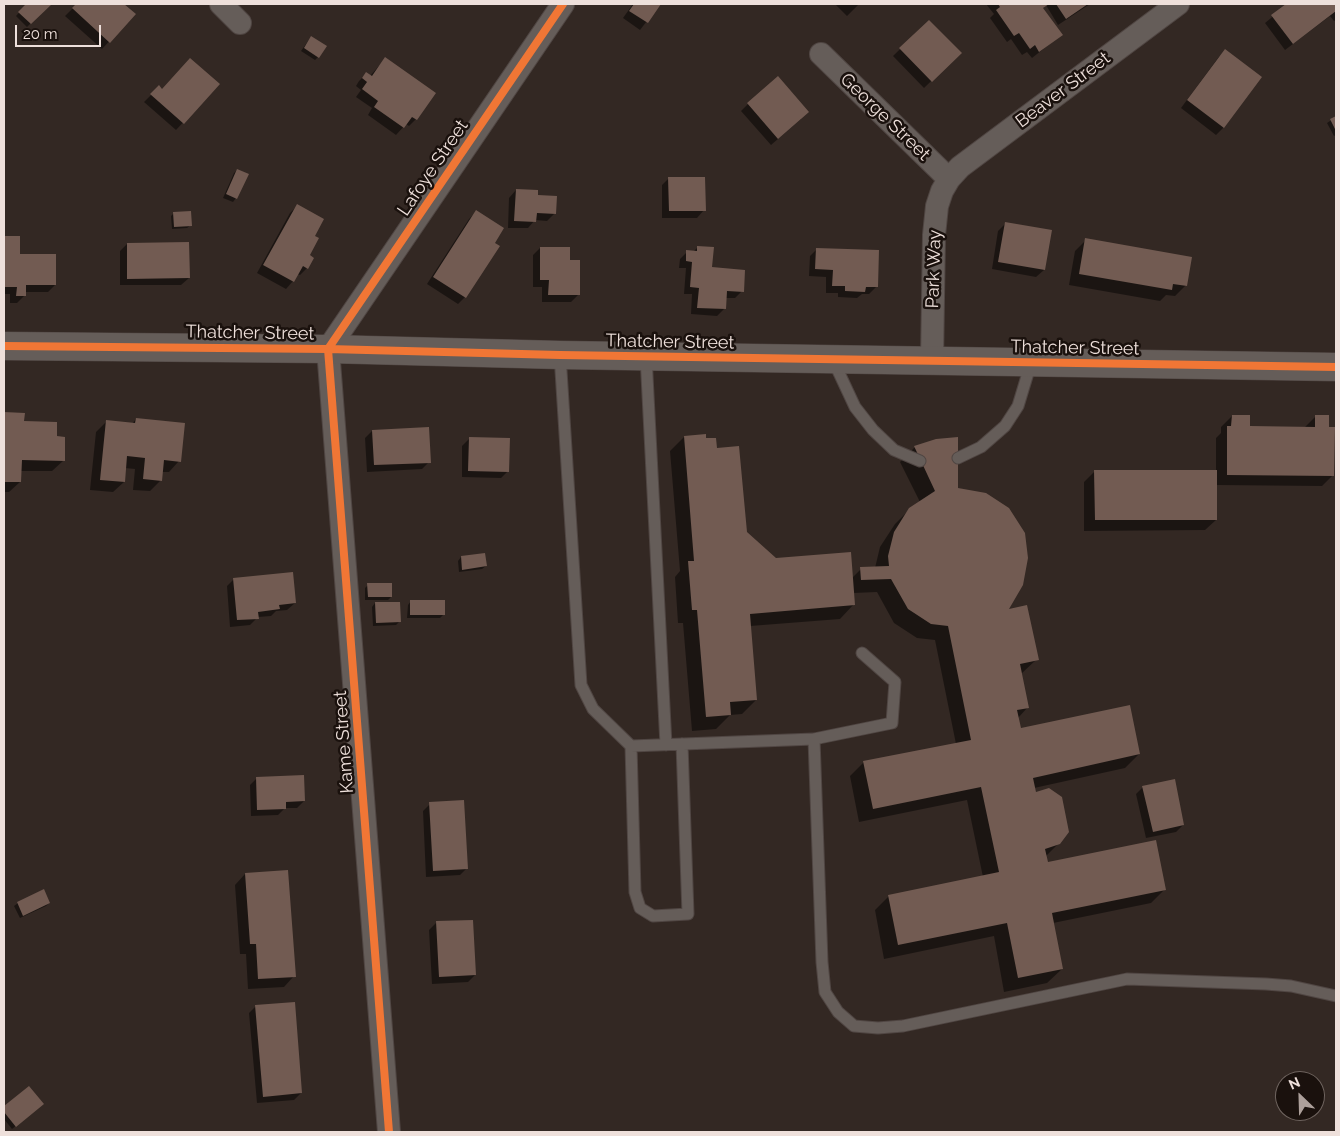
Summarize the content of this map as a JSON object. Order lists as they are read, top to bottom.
{
  "streets": {
    "street": [
      "Beaver Street",
      "George Street",
      "Lafoye Street",
      "Park Way",
      "Thatcher Street",
      "Kame Street"
    ]
  },
  "crossings": [
    ["Beaver Street", "George Street"],
    ["Beaver Street", "Park Way"],
    ["George Street", "Park Way"],
    ["Lafoye Street", "Thatcher Street"],
    ["Lafoye Street", "Kame Street"],
    ["Park Way", "Thatcher Street"],
    ["Thatcher Street", "Kame Street"]
  ],
  "scale_bar": "20 m",
  "north": "top left"
}
